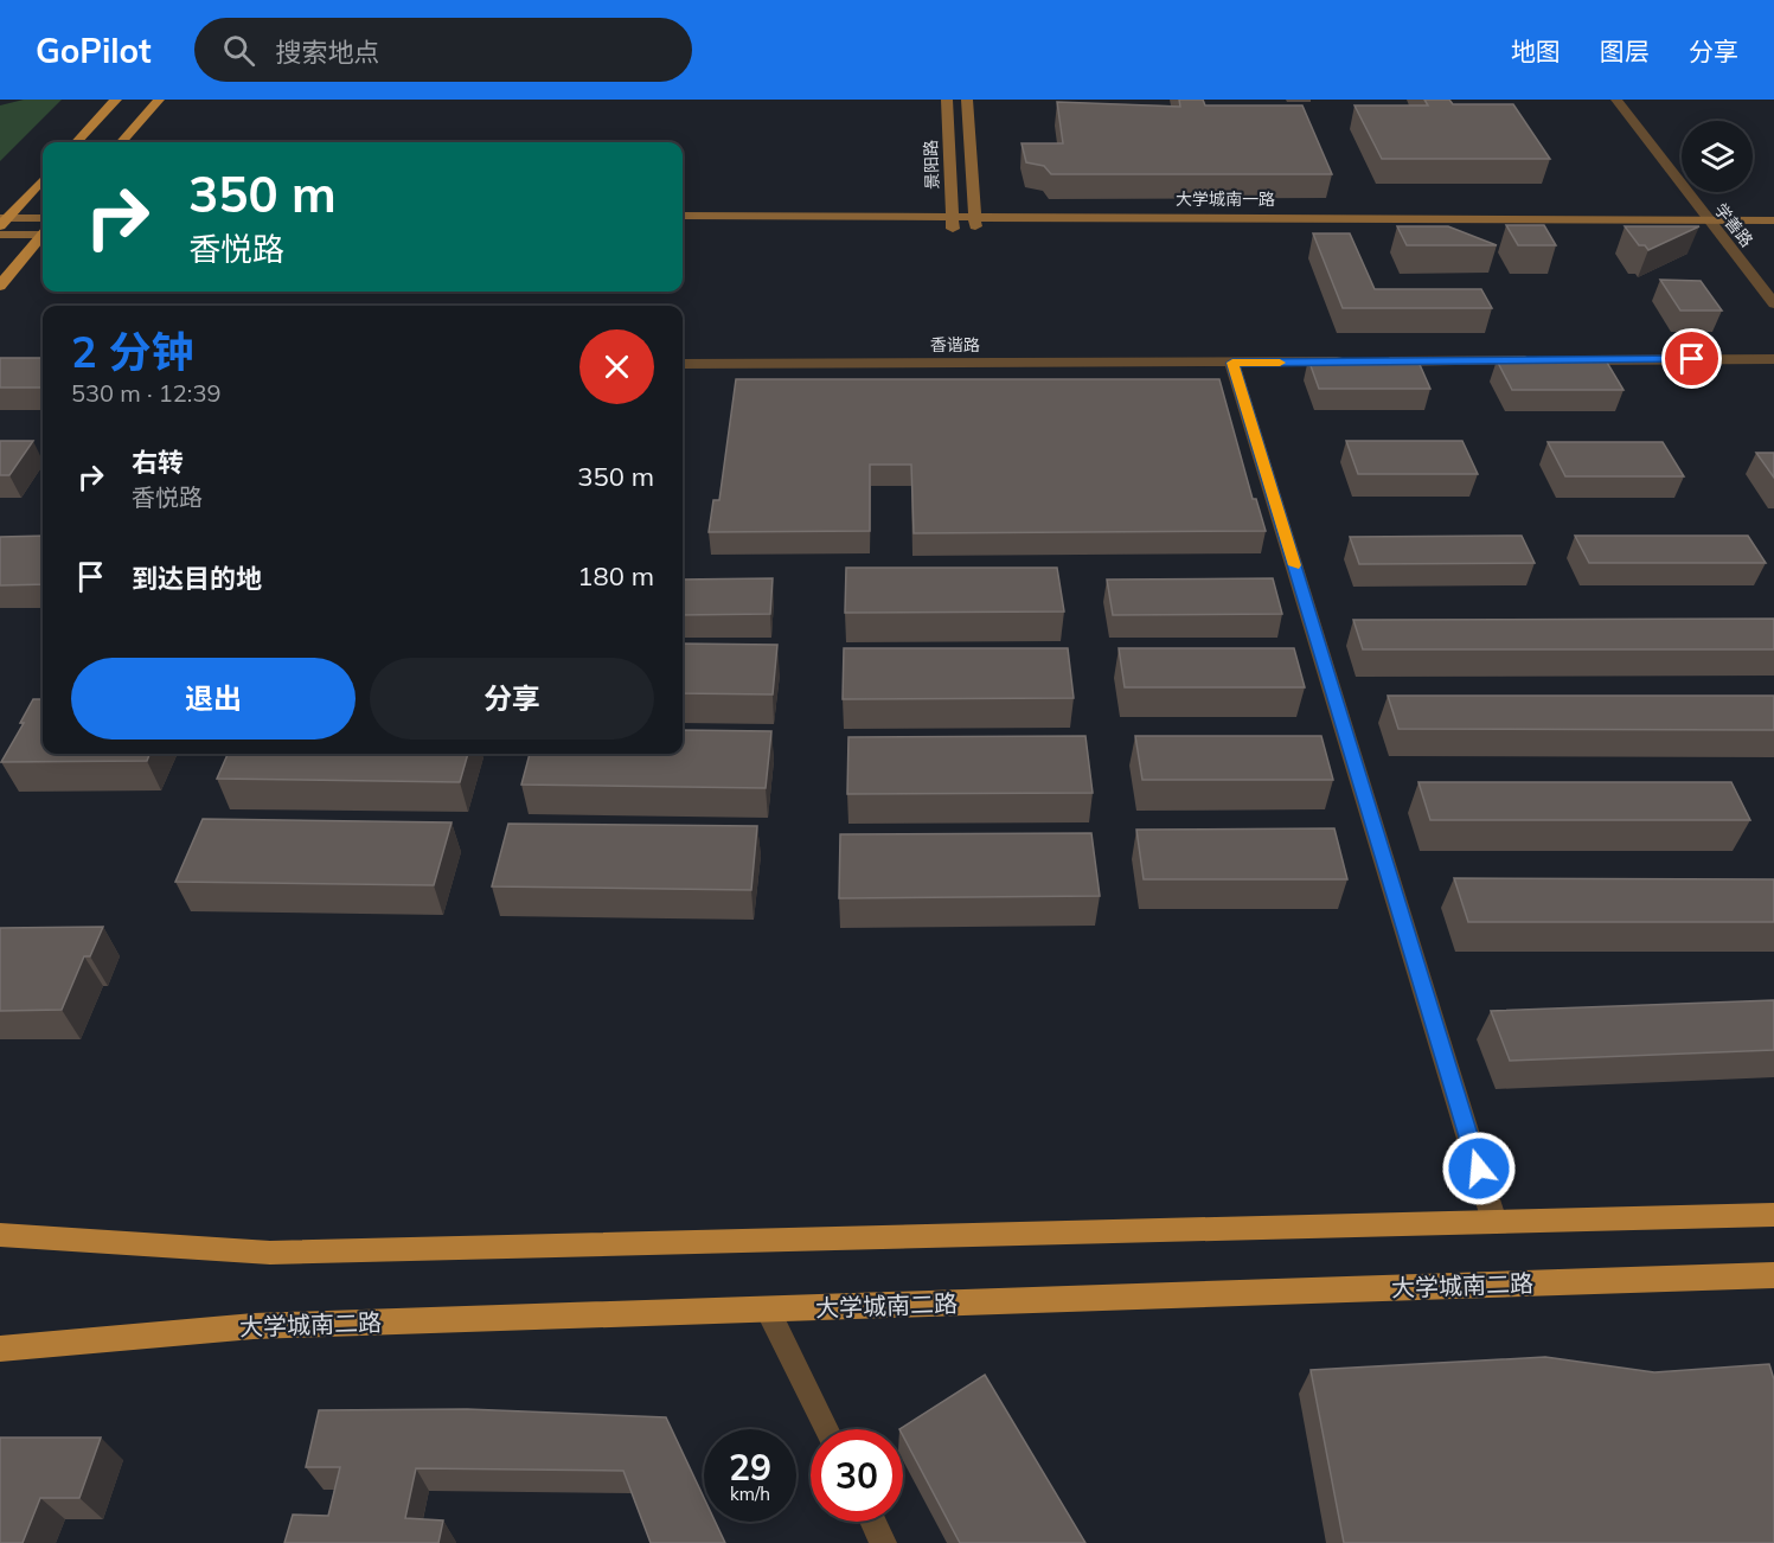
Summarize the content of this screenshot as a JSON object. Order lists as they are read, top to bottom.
{
  "streets": {
    "highway": ["大学城南二路"],
    "main road": ["景阳路", "大学城南一路"],
    "street": ["学善路", "香谐路"]
  },
  "crossings": [
    ["景阳路", "大学城南一路"],
    ["大学城南一路", "学善路"]
  ],
  "page": {
    "header": "GoPilot",
    "search": "搜索地点",
    "nav": ["地图", "图层", "分享"],
    "turn": ["350 m", "香悦路"],
    "heading": ["2 分钟", "530 m · 12:39"],
    "list": [
      {
        "name": "右转",
        "note": "香悦路",
        "value": "350 m"
      },
      {
        "name": "到达目的地",
        "value": "180 m"
      }
    ],
    "buttons": ["退出", "分享"],
    "speed": "29 km/h",
    "limit": "30"
  }
}
